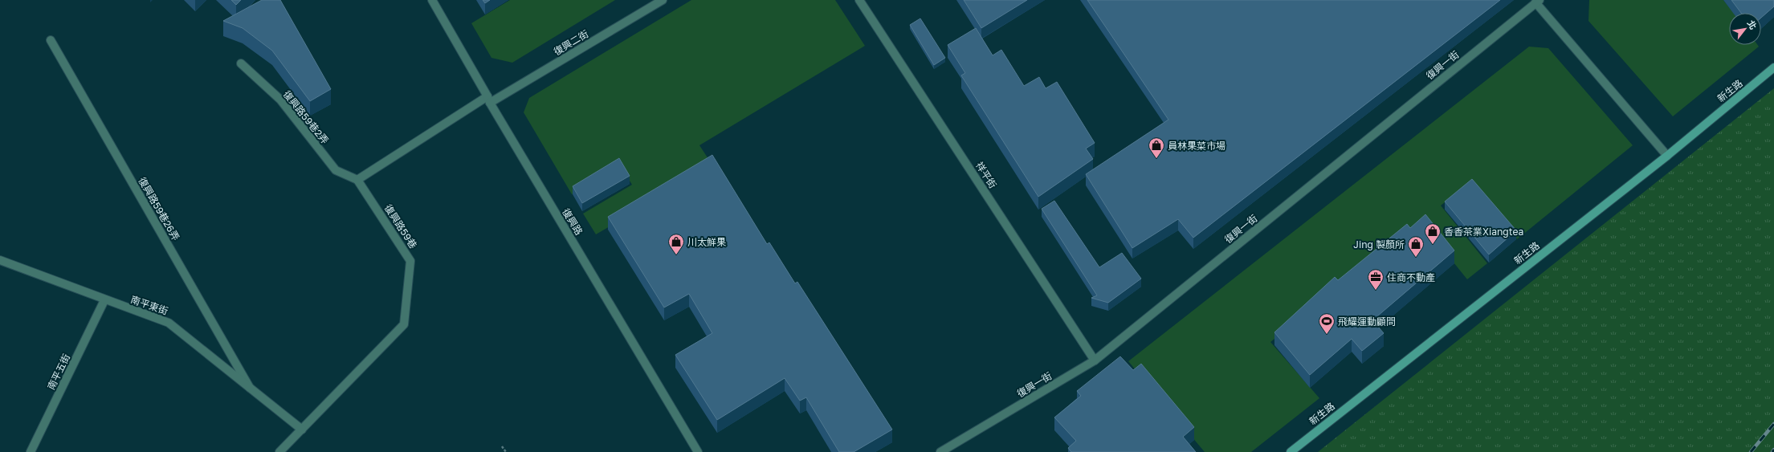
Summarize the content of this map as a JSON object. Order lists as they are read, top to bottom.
{
  "streets": {
    "street": [
      "復興二街",
      "復興一街",
      "新生路",
      "復興路59巷2弄",
      "祥平街",
      "復興路59巷26弄",
      "復興路",
      "復興路59巷",
      "南平東街",
      "南平五街"
    ]
  },
  "crossings": [
    ["復興二街", "復興路"],
    ["復興一街", "祥平街"],
    ["復興路59巷2弄", "復興路59巷"],
    ["復興路59巷26弄", "南平東街"],
    ["復興路59巷", "南平東街"],
    ["南平東街", "南平五街"]
  ],
  "places": {
    "shop": [
      "員林果菜市場",
      "香香茶業Xiangtea",
      "川太鮮果",
      "Jing 製顏所"
    ],
    "office": ["住商不動產"],
    "sports": ["飛耀運動顧問"]
  },
  "north": "top right"
}
